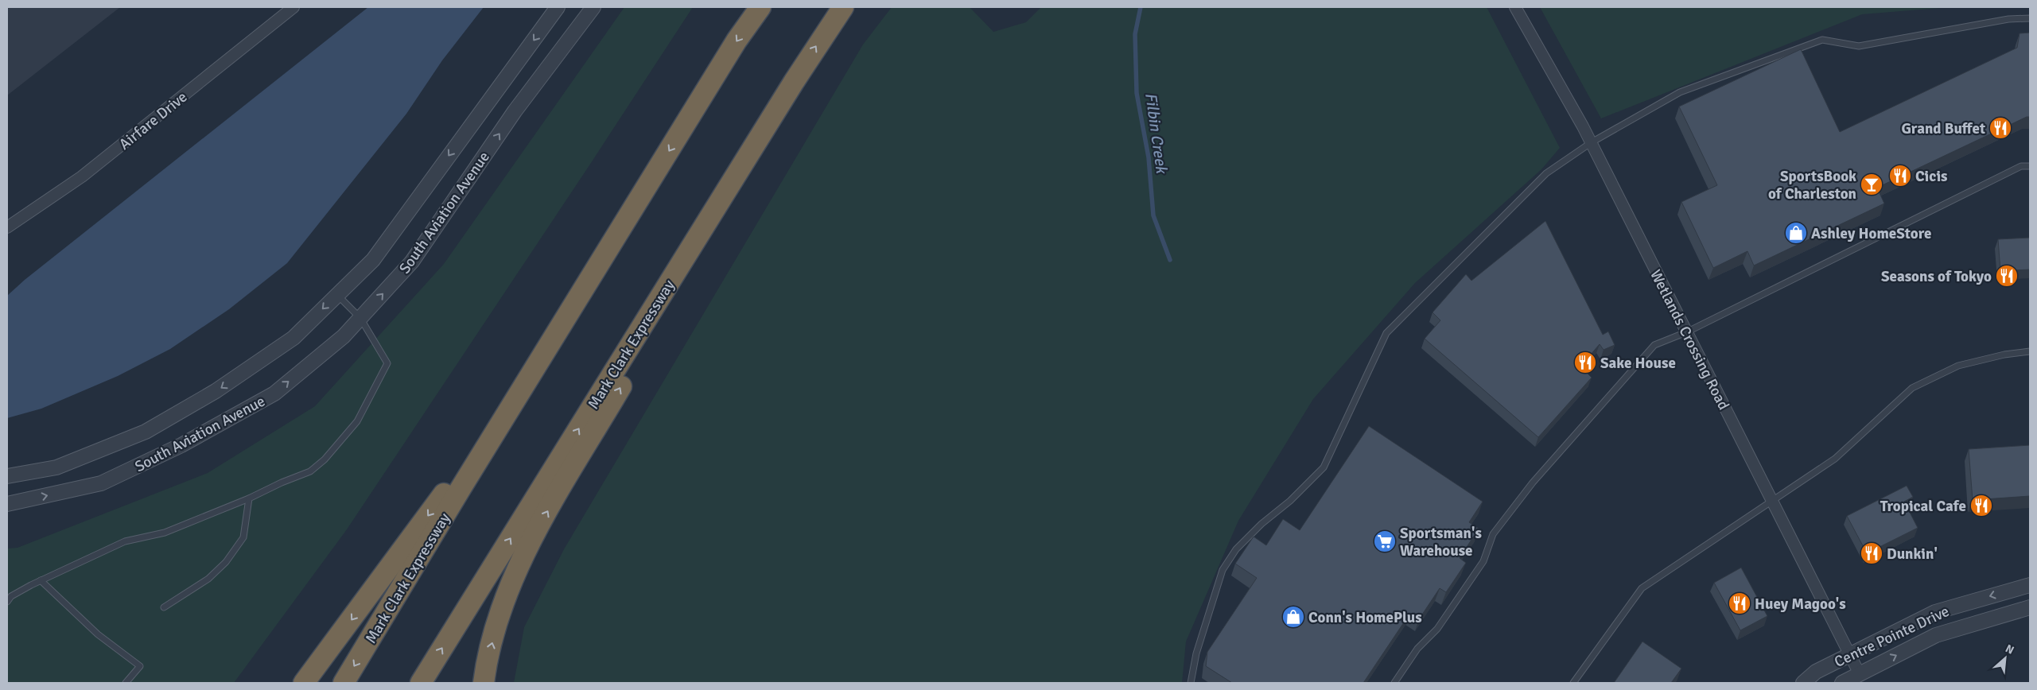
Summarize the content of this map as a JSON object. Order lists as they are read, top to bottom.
{
  "streets": {
    "highway": ["Mark Clark Expressway"],
    "street": [
      "Airfare Drive",
      "South Aviation Avenue",
      "Wetlands Crossing Road",
      "Centre Pointe Drive"
    ]
  },
  "crossings": [
    ["Wetlands Crossing Road", "Centre Pointe Drive"]
  ],
  "water": ["Filbin Creek"],
  "places": {
    "restaurant": [
      "Grand Buffet",
      "Cicis",
      "Seasons of Tokyo",
      "Sake House",
      "Tropical Cafe",
      "Dunkin'",
      "Huey Magoo's"
    ],
    "bar": ["SportsBook of Charleston"],
    "shop": ["Ashley HomeStore", "Conn's HomePlus"],
    "supermarket": ["Sportsman's Warehouse"]
  },
  "north": "top right"
}
